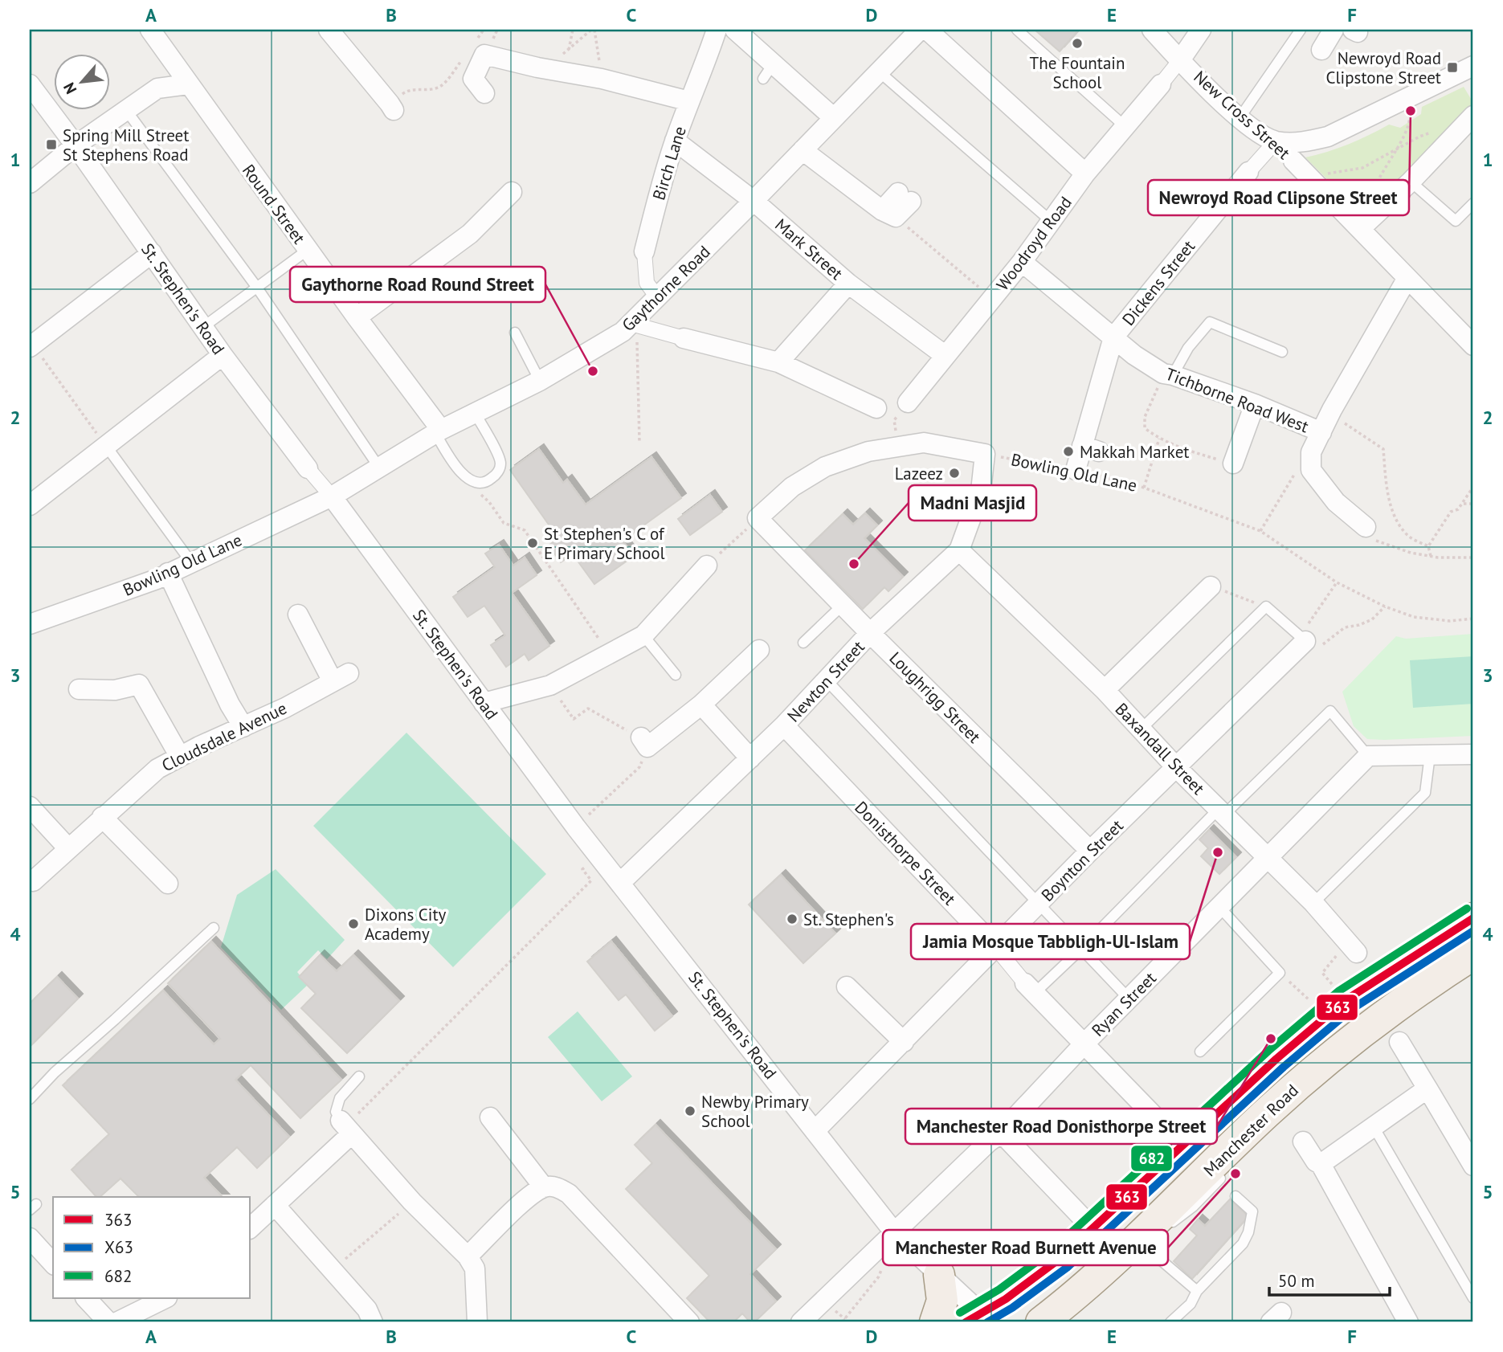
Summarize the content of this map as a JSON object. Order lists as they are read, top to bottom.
{
  "streets": {
    "main road": ["Manchester Road"],
    "street": [
      "New Cross Street",
      "Birch Lane",
      "Round Street",
      "Woodroyd Road",
      "Mark Street",
      "Dickens Street",
      "Gaythorne Road",
      "St. Stephen's Road",
      "Tichborne Road West",
      "Bowling Old Lane",
      "Newton Street",
      "Loughrigg Street",
      "Cloudsdale Avenue",
      "Baxandall Street",
      "Donisthorpe Street",
      "Boynton Street",
      "Ryan Street"
    ]
  },
  "crossings": [
    ["New Cross Street", "Dickens Street"],
    ["Birch Lane", "Mark Street"],
    ["Birch Lane", "Gaythorne Road"],
    ["Round Street", "Gaythorne Road"],
    ["Woodroyd Road", "Mark Street"],
    ["Woodroyd Road", "Tichborne Road West"],
    ["Mark Street", "Gaythorne Road"],
    ["Dickens Street", "Tichborne Road West"],
    ["Dickens Street", "Bowling Old Lane"],
    ["Gaythorne Road", "St. Stephen's Road"],
    ["Gaythorne Road", "Bowling Old Lane"],
    ["St. Stephen's Road", "Bowling Old Lane"],
    ["St. Stephen's Road", "Newton Street"],
    ["St. Stephen's Road", "Boynton Street"],
    ["St. Stephen's Road", "Ryan Street"],
    ["St. Stephen's Road", "Manchester Road"],
    ["Bowling Old Lane", "Newton Street"],
    ["Newton Street", "Loughrigg Street"],
    ["Newton Street", "Baxandall Street"],
    ["Newton Street", "Donisthorpe Street"],
    ["Loughrigg Street", "Boynton Street"],
    ["Baxandall Street", "Boynton Street"],
    ["Baxandall Street", "Ryan Street"],
    ["Donisthorpe Street", "Boynton Street"],
    ["Donisthorpe Street", "Ryan Street"]
  ],
  "places": {
    "other": [
      "The Fountain School",
      "Newroyd Road Clipsone Street",
      "Gaythorne Road Round Street",
      "Makkah Market",
      "Lazeez",
      "St Stephen's C of E Primary School",
      "Madni Masjid",
      "Jamia Mosque Tabbligh-Ul-Islam",
      "St. Stephen's",
      "Dixons City Academy",
      "Manchester Road Donisthorpe Street",
      "Newby Primary School",
      "Manchester Road Burnett Avenue"
    ],
    "transit": ["Newroyd Road Clipstone Street", "Spring Mill Street St Stephens Road"]
  },
  "lines": ["transit line 682", "transit line 363", "transit line X63"],
  "legend": ["363", "X63", "682"],
  "scale_bar": "50 m",
  "north": "bottom left",
  "grid": {
    "columns": [
      "A",
      "B",
      "C",
      "D",
      "E",
      "F"
    ],
    "rows": [
      "1",
      "2",
      "3",
      "4",
      "5"
    ]
  }
}
